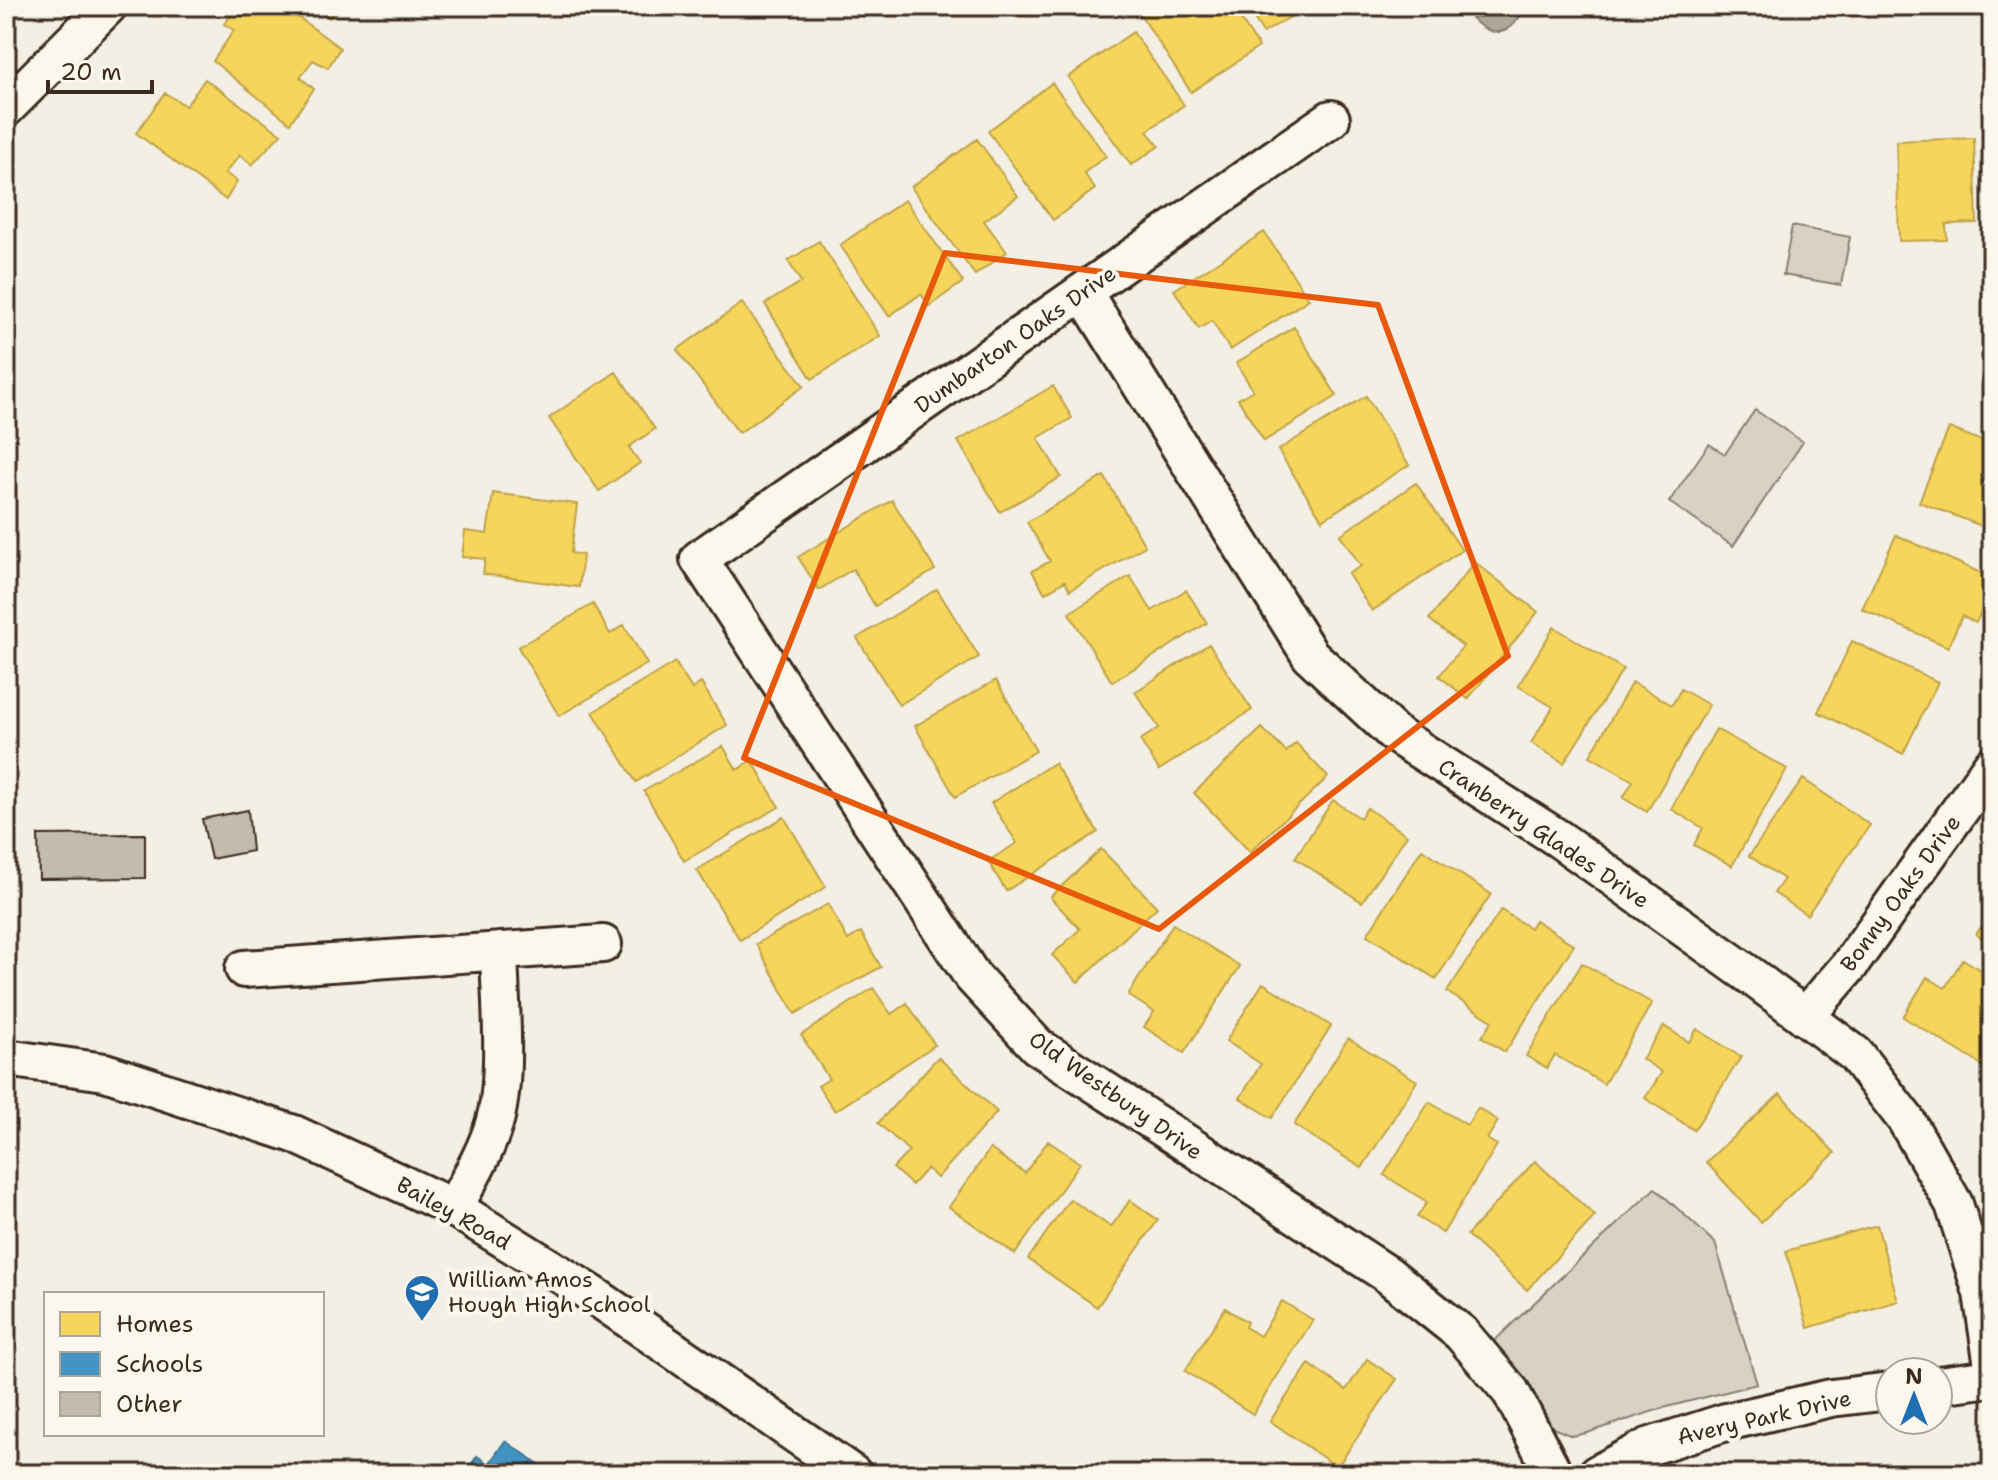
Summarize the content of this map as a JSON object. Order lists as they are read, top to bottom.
{
  "streets": {
    "street": [
      "Dumbarton Oaks Drive",
      "Cranberry Glades Drive",
      "Bonny Oaks Drive",
      "Old Westbury Drive",
      "Bailey Road",
      "Avery Park Drive"
    ]
  },
  "crossings": [
    ["Dumbarton Oaks Drive", "Cranberry Glades Drive"],
    ["Dumbarton Oaks Drive", "Old Westbury Drive"],
    ["Cranberry Glades Drive", "Bonny Oaks Drive"]
  ],
  "places": {
    "school or university": ["William Amos Hough High School"]
  },
  "legend": ["Homes", "Schools", "Other"],
  "scale_bar": "20 m",
  "north": "top"
}
